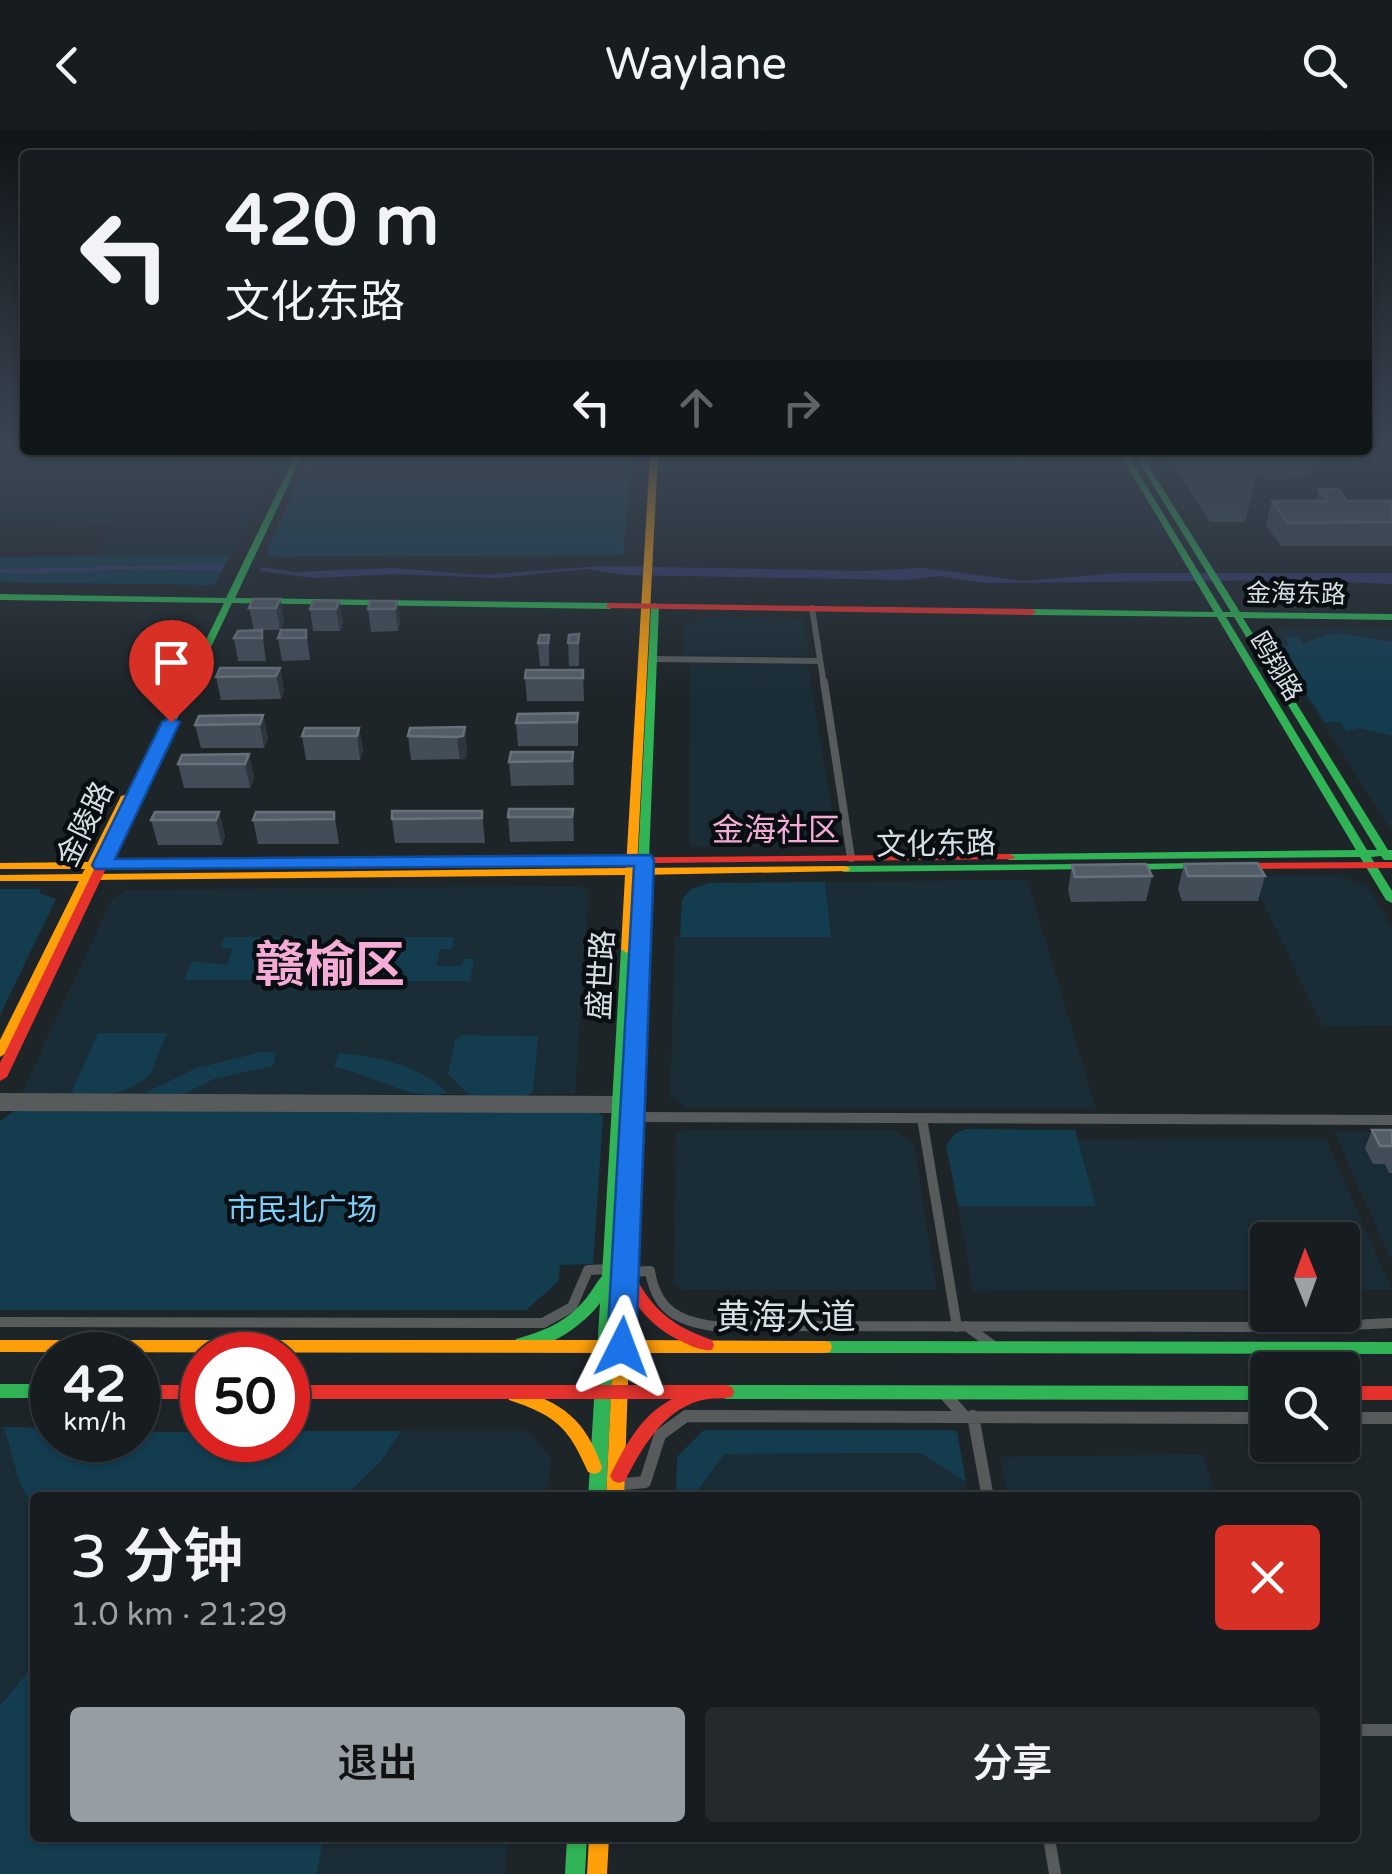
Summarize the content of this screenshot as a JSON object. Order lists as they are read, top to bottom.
{
  "streets": {
    "main road": [
      "金海东路",
      "鸥翔路",
      "金陵路",
      "文化东路",
      "盛世路",
      "黄海大道"
    ]
  },
  "crossings": [
    ["金海东路", "鸥翔路"],
    ["金海东路", "金陵路"],
    ["金海东路", "盛世路"],
    ["鸥翔路", "文化东路"],
    ["金陵路", "文化东路"],
    ["文化东路", "盛世路"],
    ["盛世路", "黄海大道"]
  ],
  "districts": ["金海社区", "赣榆区"],
  "parks": ["市民北广场"],
  "north": "top",
  "page": {
    "header": "Waylane",
    "turn": ["420 m", "文化东路"],
    "speed": "42 km/h",
    "limit": "50",
    "heading": ["3 分钟", "1.0 km · 21:29"],
    "buttons": ["退出", "分享"]
  }
}
